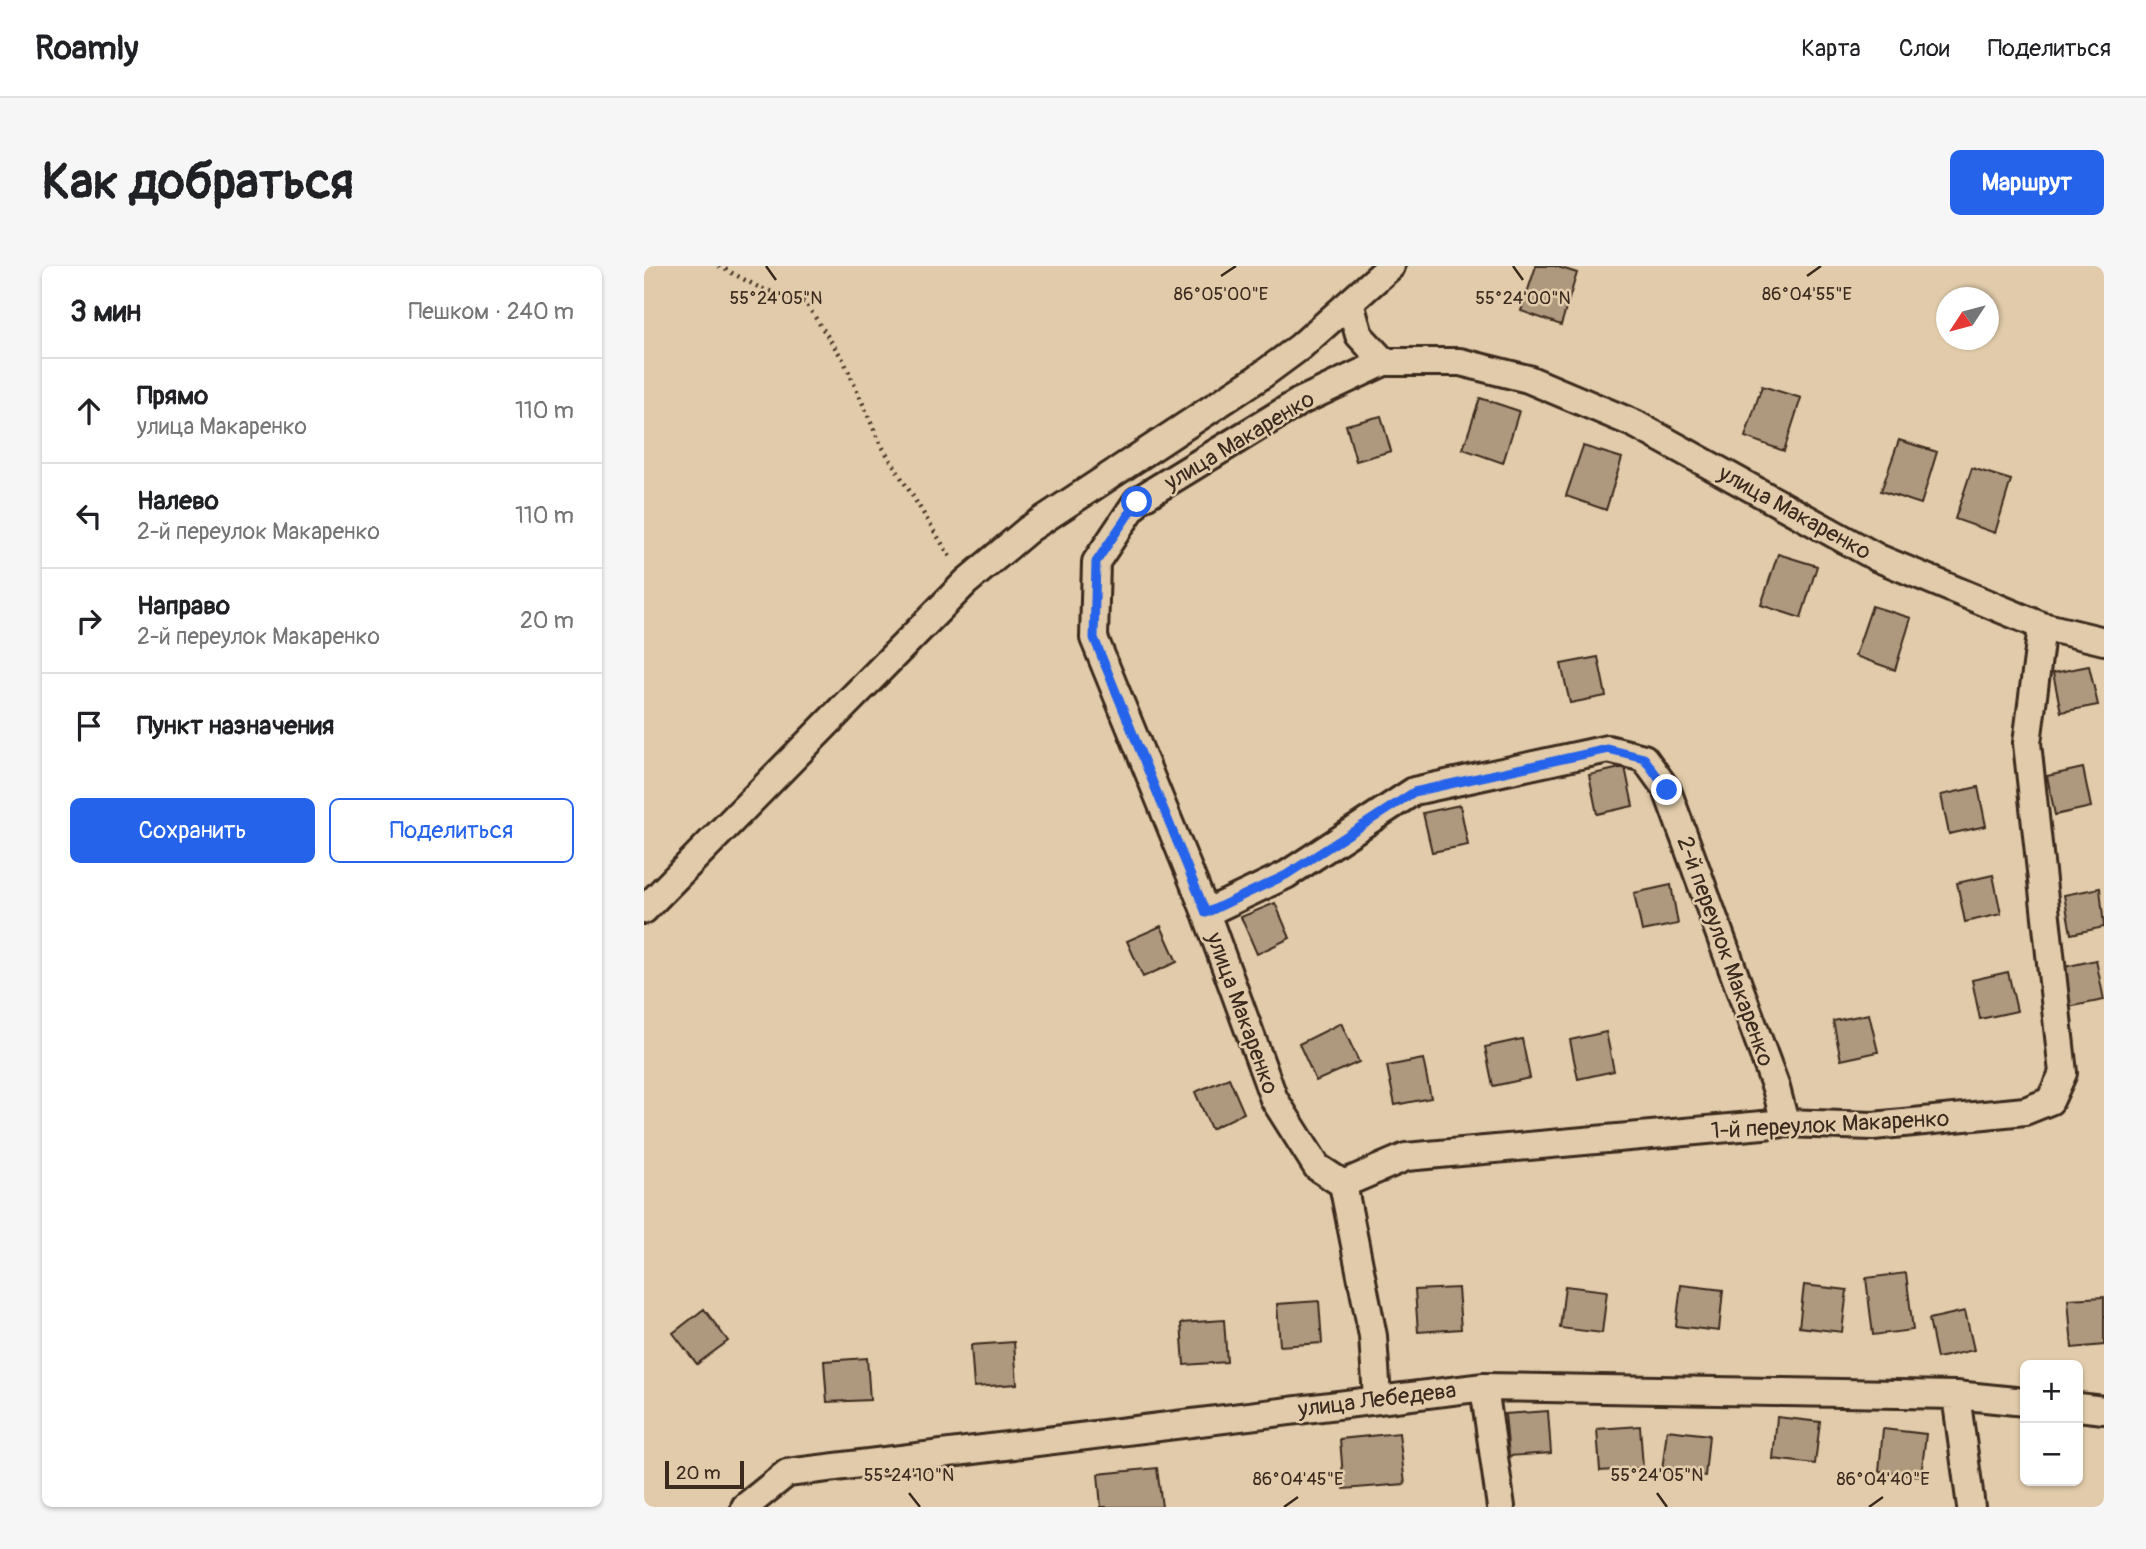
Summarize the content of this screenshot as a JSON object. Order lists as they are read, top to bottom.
{
  "streets": {
    "street": [
      "улица Макаренко",
      "2-й переулок Макаренко",
      "1-й переулок Макаренко",
      "улица Лебедева"
    ]
  },
  "crossings": [
    ["улица Макаренко", "2-й переулок Макаренко"],
    ["улица Макаренко", "1-й переулок Макаренко"],
    ["2-й переулок Макаренко", "1-й переулок Макаренко"]
  ],
  "scale_bar": "20 m",
  "north": "bottom left",
  "page": {
    "header": "Roamly",
    "nav": ["Карта", "Слои", "Поделиться"],
    "buttons": [
      "Маршрут",
      ["Сохранить", "Поделиться"]
    ],
    "title": "Как добраться",
    "heading": ["3 мин", "Пешком · 240 m"],
    "list": [
      ["Прямо", "улица Макаренко", "110 m"],
      ["Налево", "2-й переулок Макаренко", "110 m"],
      ["Направо", "2-й переулок Макаренко", "20 m"],
      "Пункт назначения"
    ],
    "map_buttons": ["+", "−"],
    "scale": "20 m"
  },
  "coordinates": [
    "86°05'00\"E",
    "86°04'55\"E",
    "55°24'05\"N",
    "55°24'00\"N",
    "55°24'10\"N",
    "86°04'45\"E",
    "86°04'40\"E"
  ]
}
